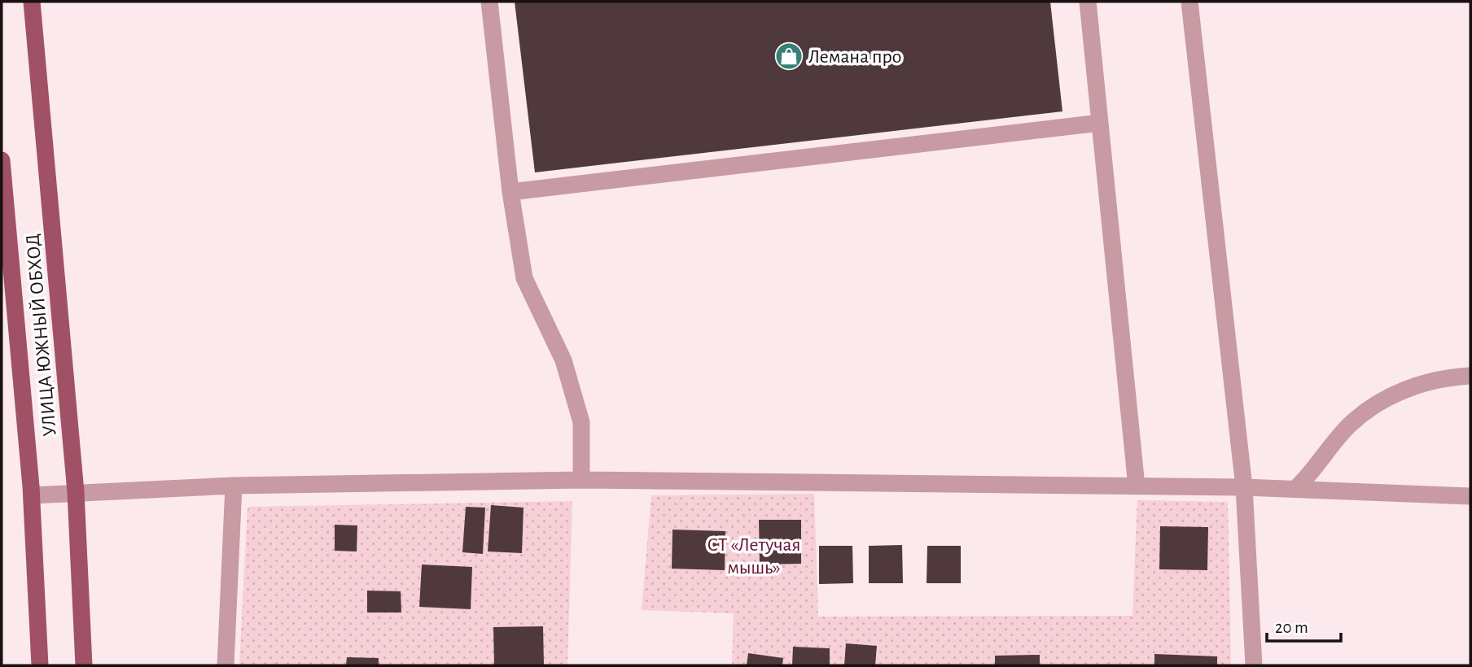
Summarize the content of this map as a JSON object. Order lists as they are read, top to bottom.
{
  "streets": {
    "main road": ["УЛИЦА ЮЖНЫЙ ОБХОД"]
  },
  "parks": ["СТ «Летучая мышь»"],
  "places": {
    "shop": ["Лемана про"]
  },
  "scale_bar": "20 m"
}
